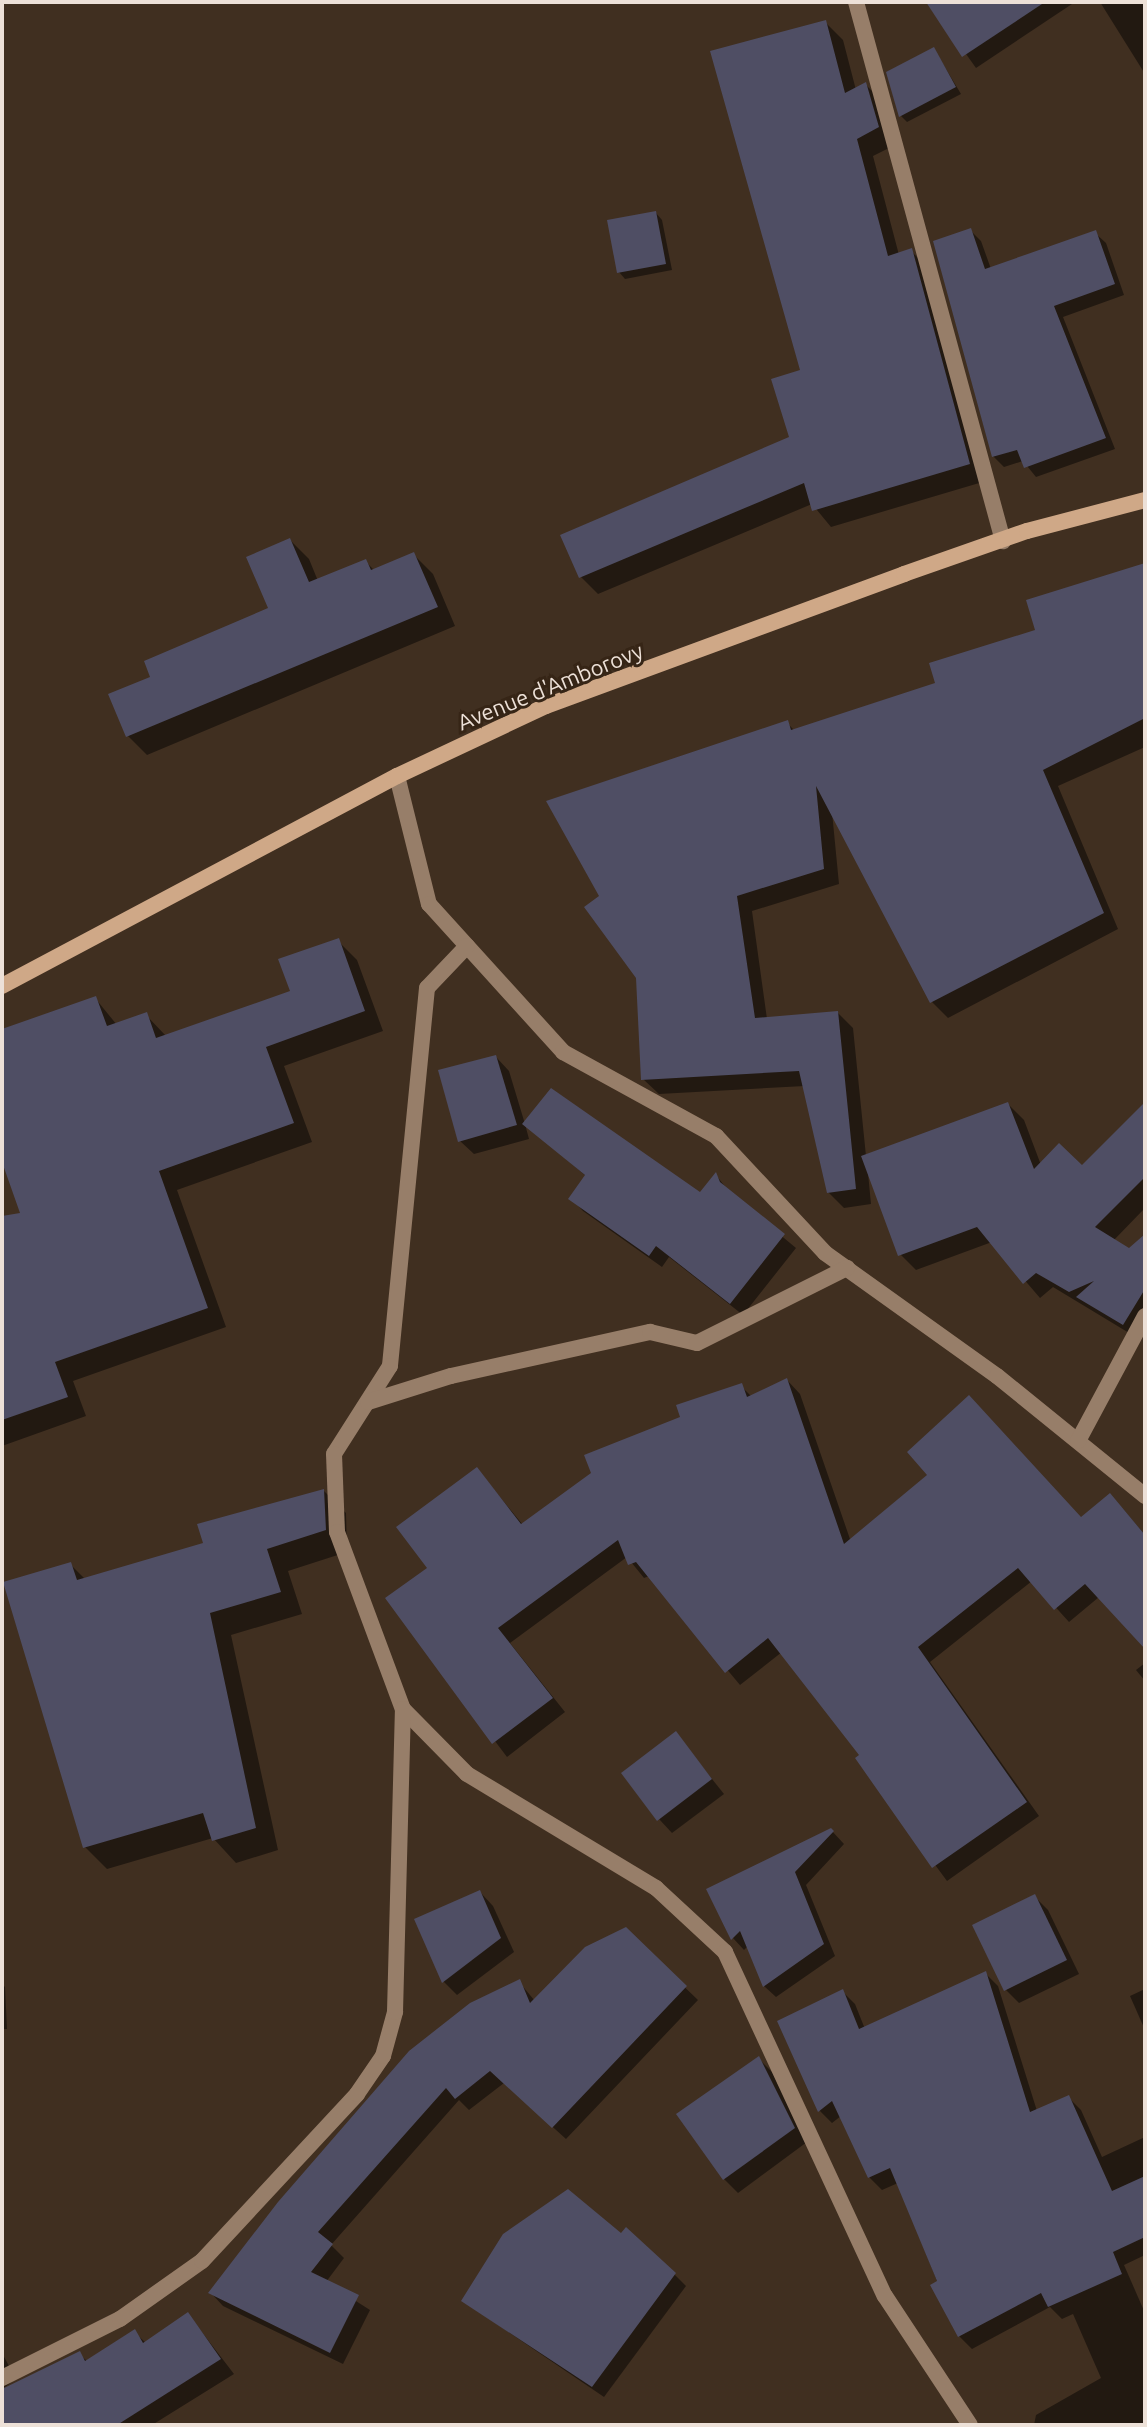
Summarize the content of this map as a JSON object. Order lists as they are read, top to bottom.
{
  "streets": {
    "main road": ["Avenue d'Amborovy"]
  }
}
